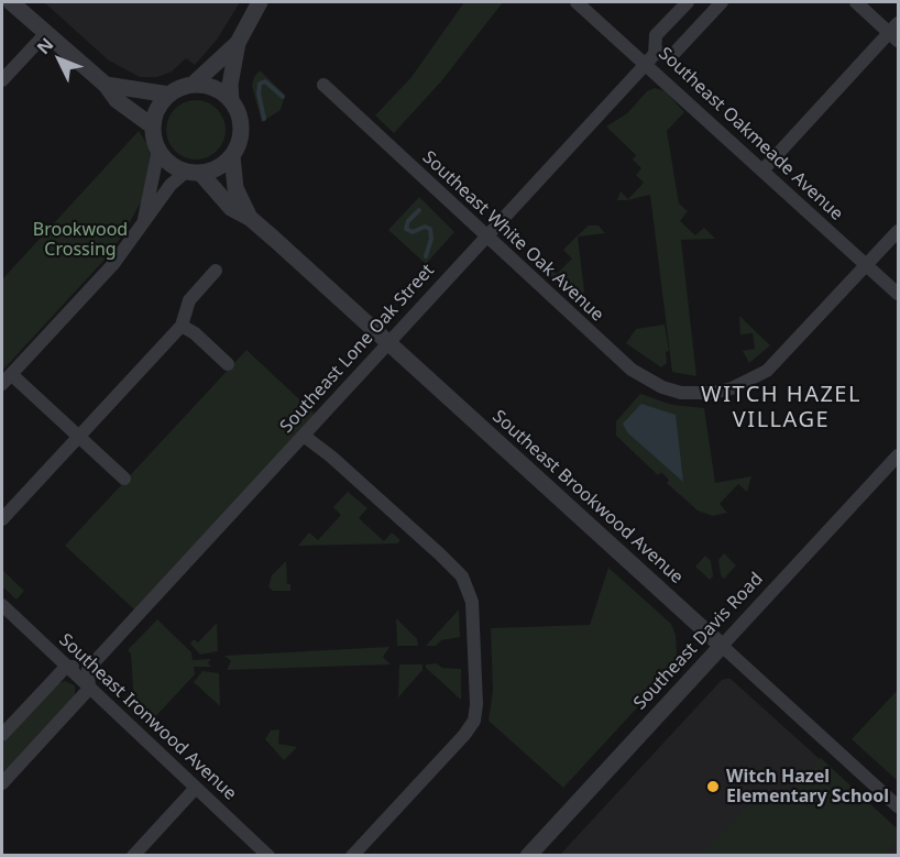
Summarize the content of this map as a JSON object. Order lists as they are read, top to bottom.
{
  "streets": {
    "street": [
      "Southeast Oakmeade Avenue",
      "Southeast White Oak Avenue",
      "Southeast Lone Oak Street",
      "Southeast Brookwood Avenue",
      "Southeast Davis Road",
      "Southeast Ironwood Avenue"
    ]
  },
  "crossings": [
    ["Southeast Oakmeade Avenue", "Southeast White Oak Avenue"],
    ["Southeast Oakmeade Avenue", "Southeast Lone Oak Street"],
    ["Southeast White Oak Avenue", "Southeast Lone Oak Street"],
    ["Southeast Lone Oak Street", "Southeast Brookwood Avenue"],
    ["Southeast Brookwood Avenue", "Southeast Davis Road"]
  ],
  "districts": ["WITCH HAZEL VILLAGE"],
  "parks": ["Brookwood Crossing"],
  "places": ["Witch Hazel Elementary School"],
  "north": "top left"
}
